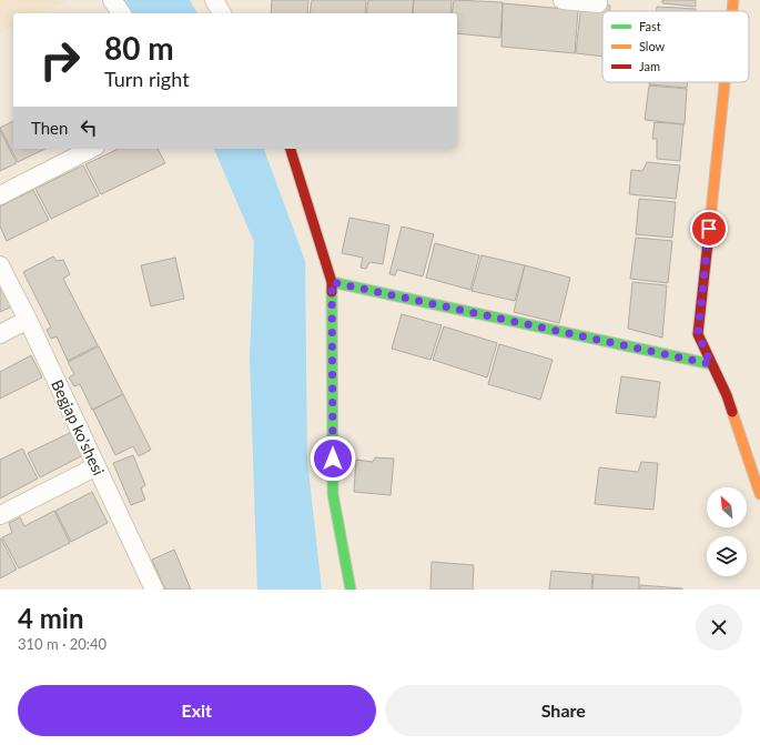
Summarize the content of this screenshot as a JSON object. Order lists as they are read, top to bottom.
{
  "streets": {
    "street": ["Begjap ko'shesi"]
  },
  "legend": ["Fast", "Slow", "Jam"],
  "north": "top left",
  "page": {
    "turn": ["80 m", "Turn right"],
    "then": "Then",
    "heading": ["4 min", "310 m · 20:40"],
    "buttons": ["Exit", "Share"]
  }
}
